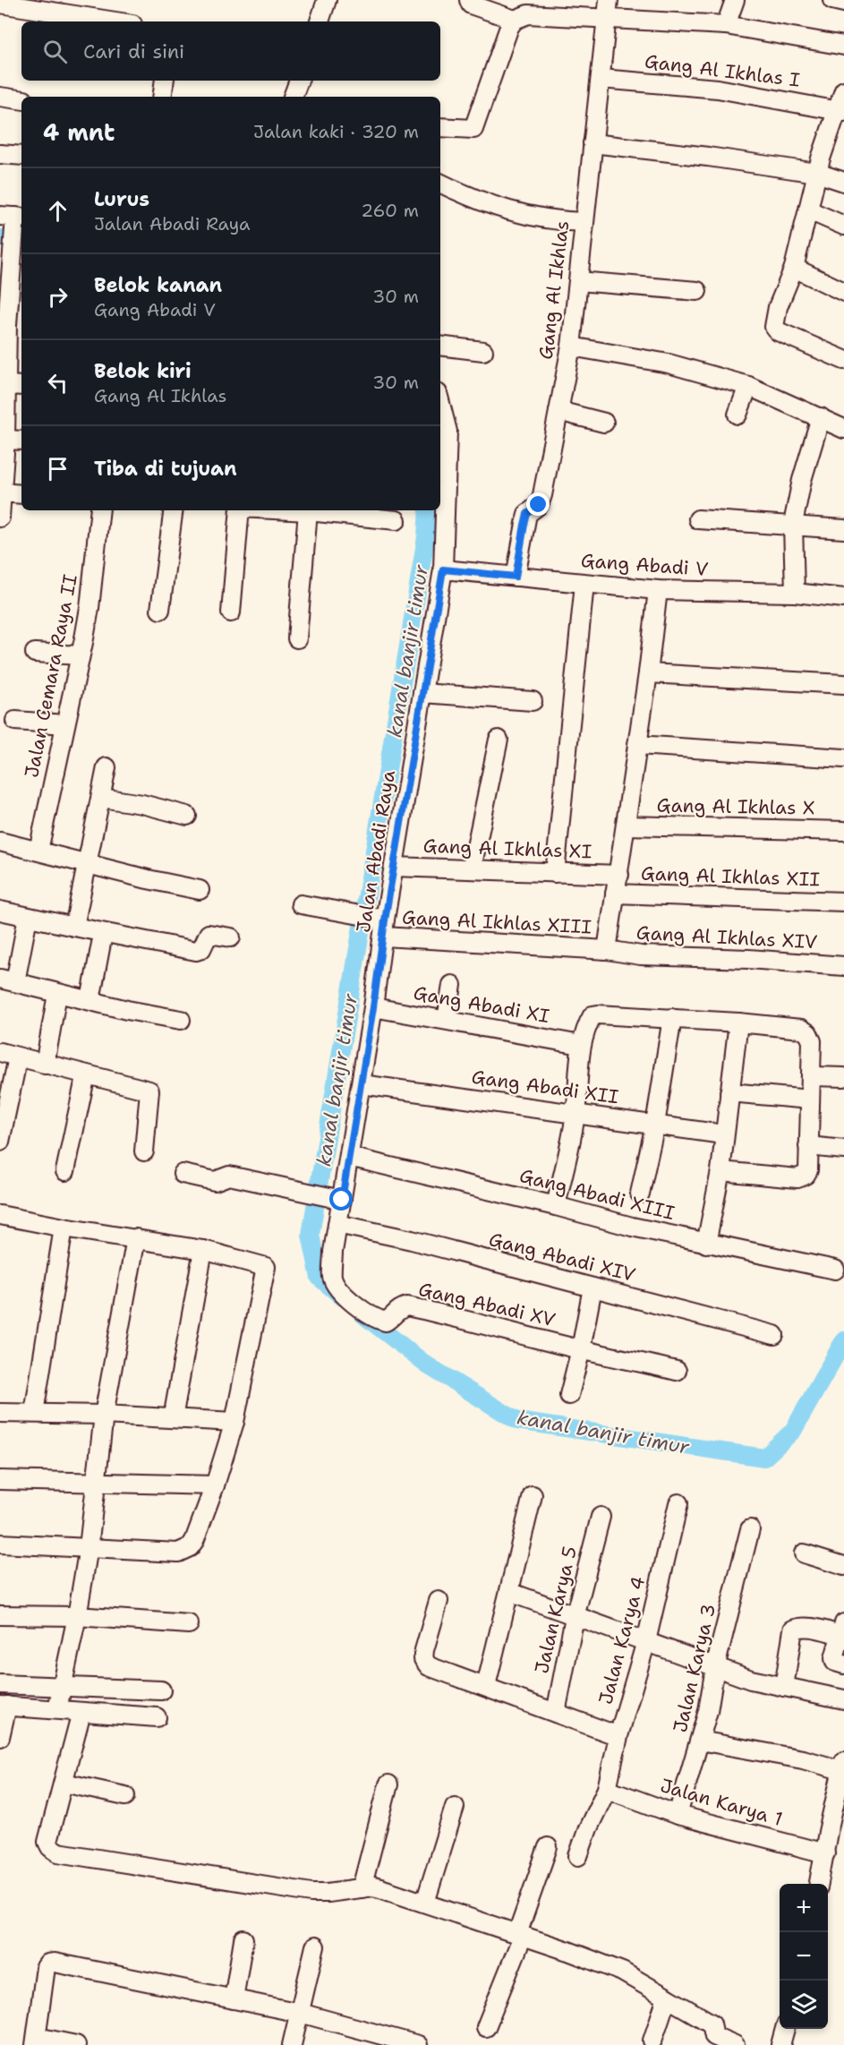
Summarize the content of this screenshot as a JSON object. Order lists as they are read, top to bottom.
{
  "streets": {
    "street": [
      "Gang Al Ikhlas I",
      "Gang Al Ikhlas",
      "Gang Abadi V",
      "Jalan Cemara Raya II",
      "Gang Al Ikhlas X",
      "Gang Al Ikhlas XI",
      "Jalan Abadi Raya",
      "Gang Al Ikhlas XII",
      "Gang Al Ikhlas XIII",
      "Gang Al Ikhlas XIV",
      "Gang Abadi XI",
      "Gang Abadi XII",
      "Gang Abadi XIII",
      "Gang Abadi XIV",
      "Gang Abadi XV",
      "Jalan Karya 5",
      "Jalan Karya 4",
      "Jalan Karya 3",
      "Jalan Karya 1"
    ]
  },
  "crossings": [
    ["Gang Al Ikhlas I", "Gang Al Ikhlas"],
    ["Gang Al Ikhlas", "Gang Abadi V"],
    ["Gang Abadi V", "Jalan Abadi Raya"],
    ["Gang Al Ikhlas XI", "Jalan Abadi Raya"],
    ["Jalan Abadi Raya", "Gang Al Ikhlas XIII"],
    ["Jalan Abadi Raya", "Gang Abadi XI"],
    ["Jalan Abadi Raya", "Gang Abadi XII"],
    ["Jalan Abadi Raya", "Gang Abadi XIII"],
    ["Jalan Abadi Raya", "Gang Abadi XIV"],
    ["Jalan Abadi Raya", "Gang Abadi XV"],
    ["Gang Al Ikhlas XIII", "Gang Al Ikhlas XIV"],
    ["Jalan Karya 4", "Jalan Karya 1"],
    ["Jalan Karya 3", "Jalan Karya 1"]
  ],
  "water": ["kanal banjir timur"],
  "page": {
    "search": "Cari di sini",
    "heading": ["4 mnt", "Jalan kaki · 320 m"],
    "list": [
      ["Lurus", "Jalan Abadi Raya", "260 m"],
      ["Belok kanan", "Gang Abadi V", "30 m"],
      ["Belok kiri", "Gang Al Ikhlas", "30 m"],
      "Tiba di tujuan"
    ],
    "map_buttons": ["+", "−"]
  }
}
